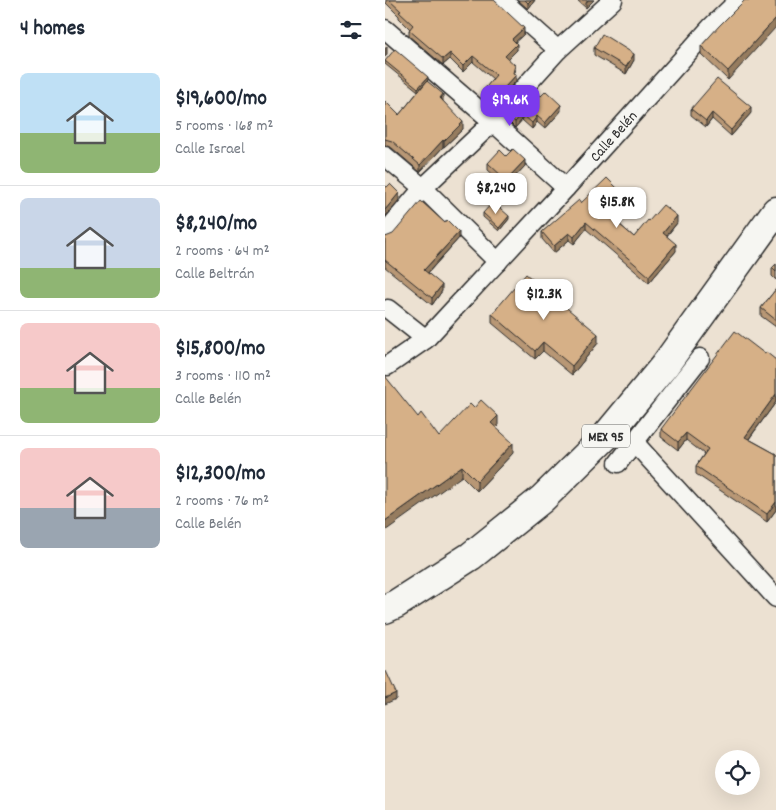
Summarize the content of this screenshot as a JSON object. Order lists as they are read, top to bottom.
{
  "streets": {
    "main road": ["MEX 95"],
    "street": ["Calle Belén"]
  },
  "page": {
    "heading": "4 homes",
    "list": [
      {
        "name": "$19,600/mo",
        "note": "5 rooms · 168 m² · Calle Israel"
      },
      {
        "name": "$8,240/mo",
        "note": "2 rooms · 64 m² · Calle Beltrán"
      },
      {
        "name": "$15,800/mo",
        "note": "3 rooms · 110 m² · Calle Belén"
      },
      {
        "name": "$12,300/mo",
        "note": "2 rooms · 76 m² · Calle Belén"
      }
    ],
    "price": [
      "$19.6K",
      "$8,240",
      "$15.8K",
      "$12.3K"
    ]
  }
}
